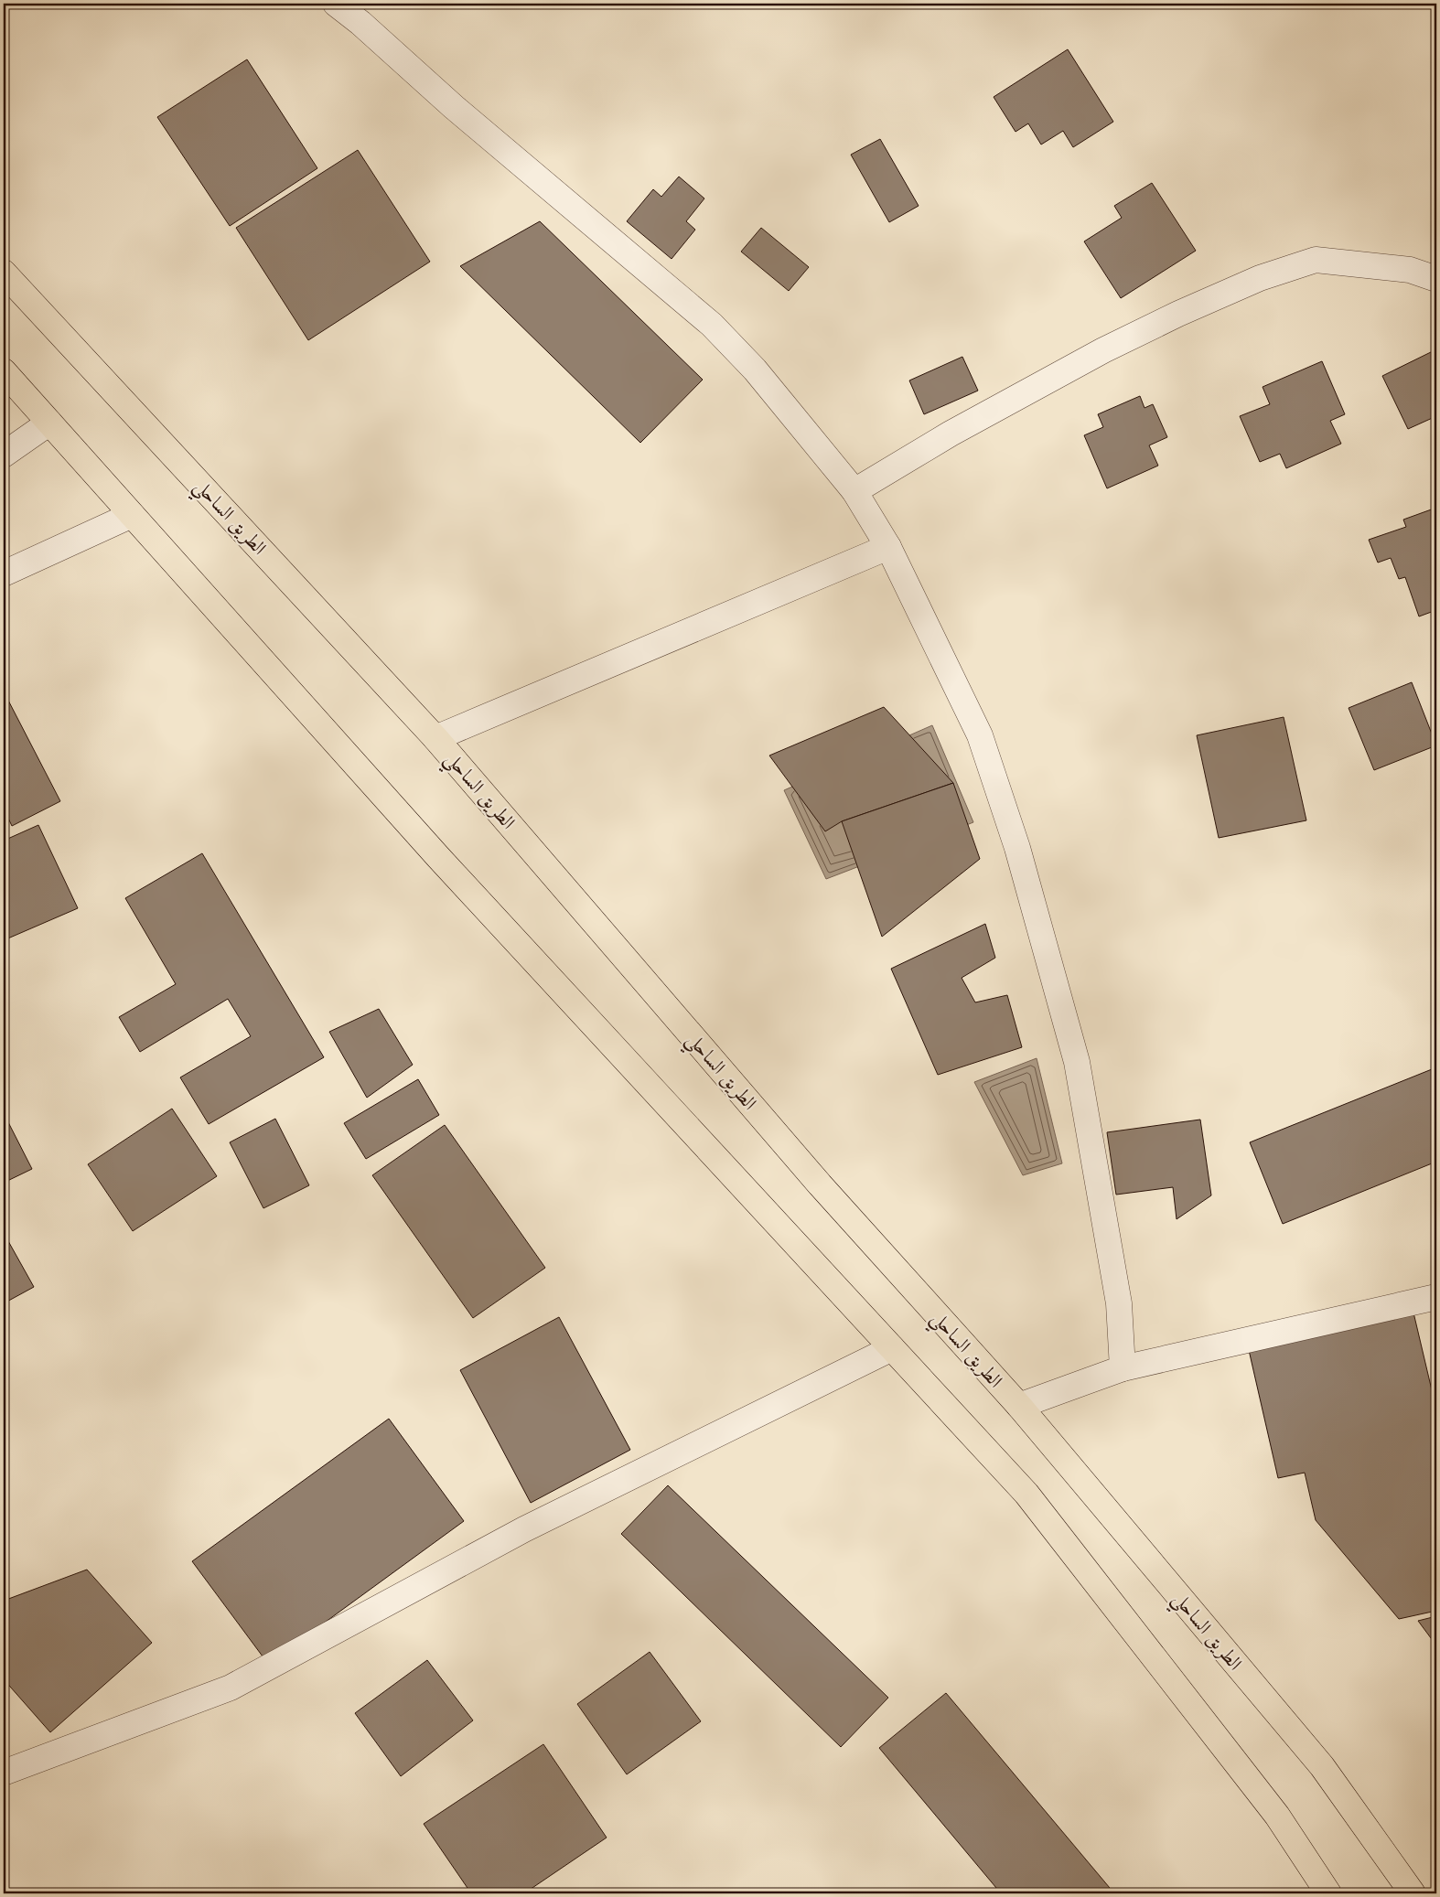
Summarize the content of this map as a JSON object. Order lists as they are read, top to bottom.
{
  "streets": {
    "highway": ["الطريق الساحلي"]
  }
}
